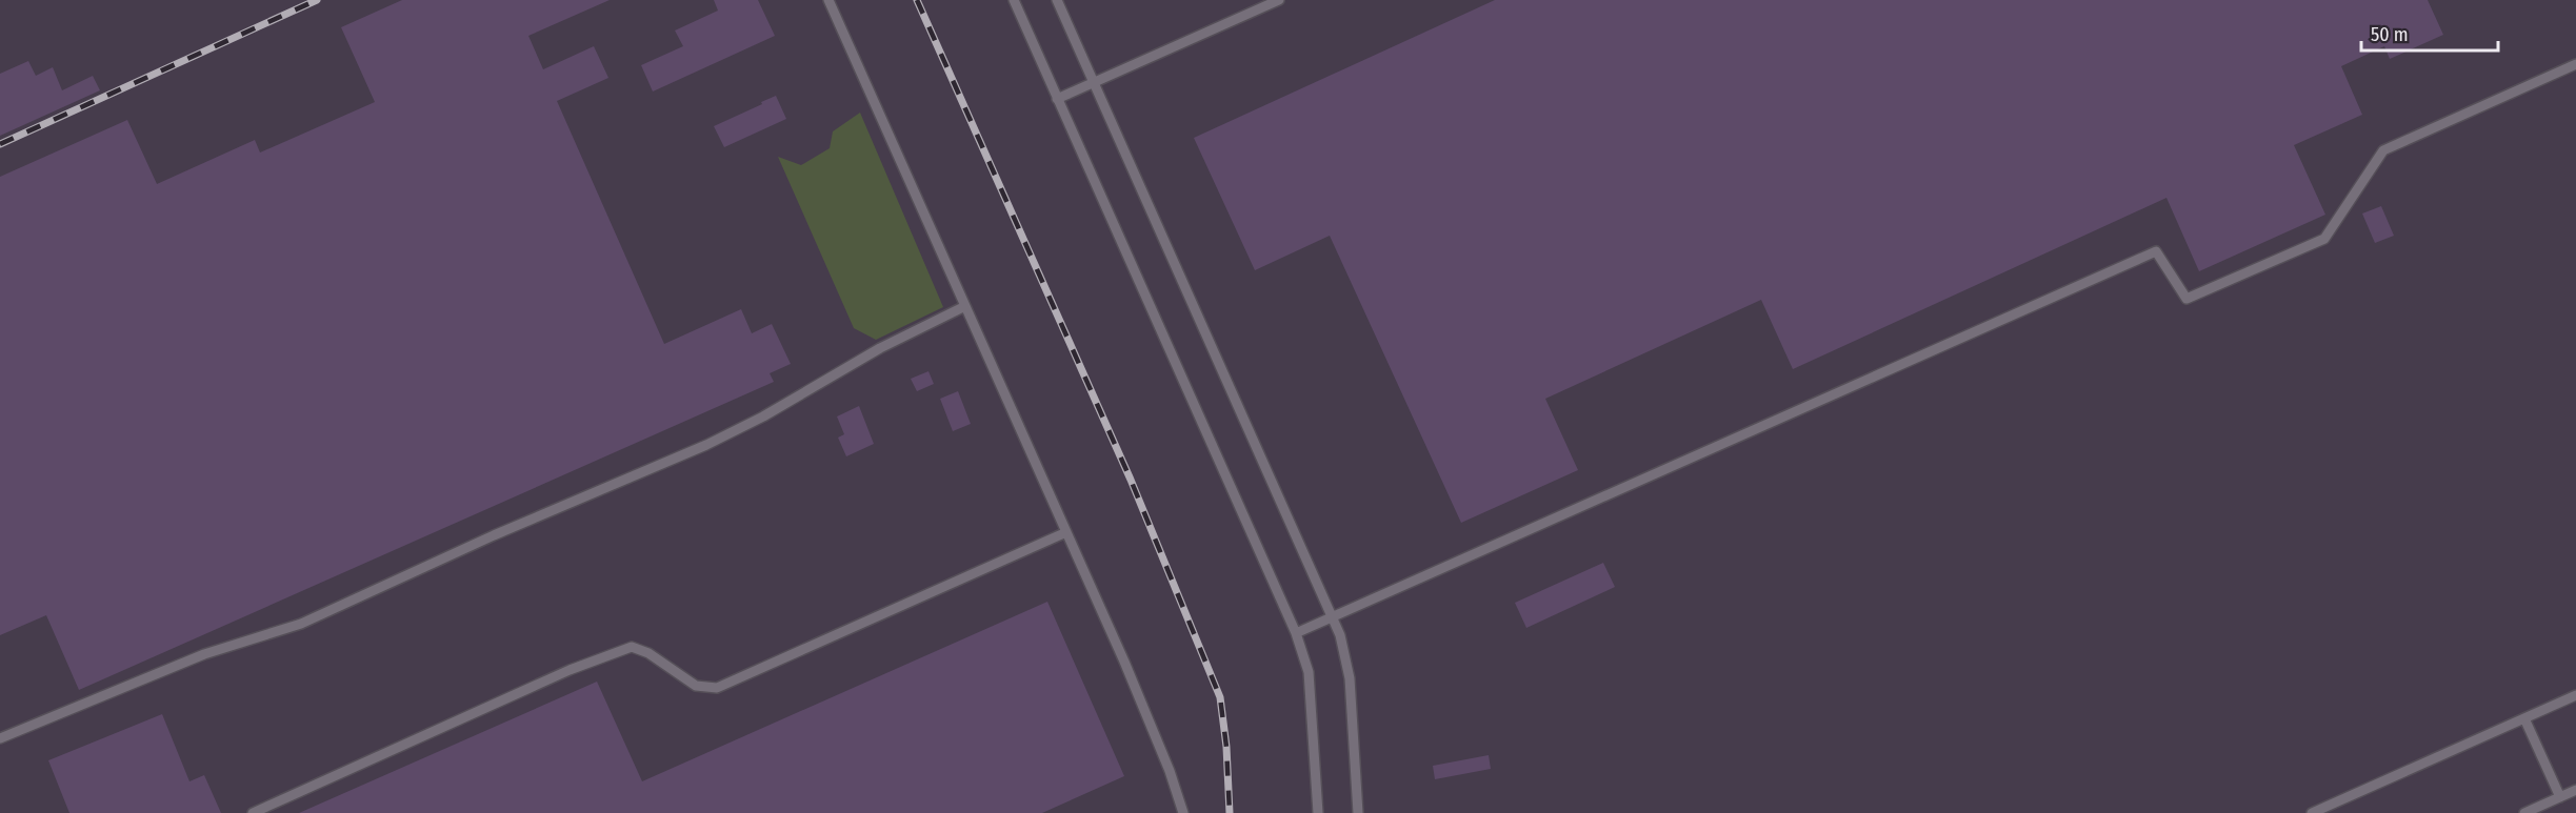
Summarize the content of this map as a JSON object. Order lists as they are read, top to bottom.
{
  "scale_bar": "50 m"
}
